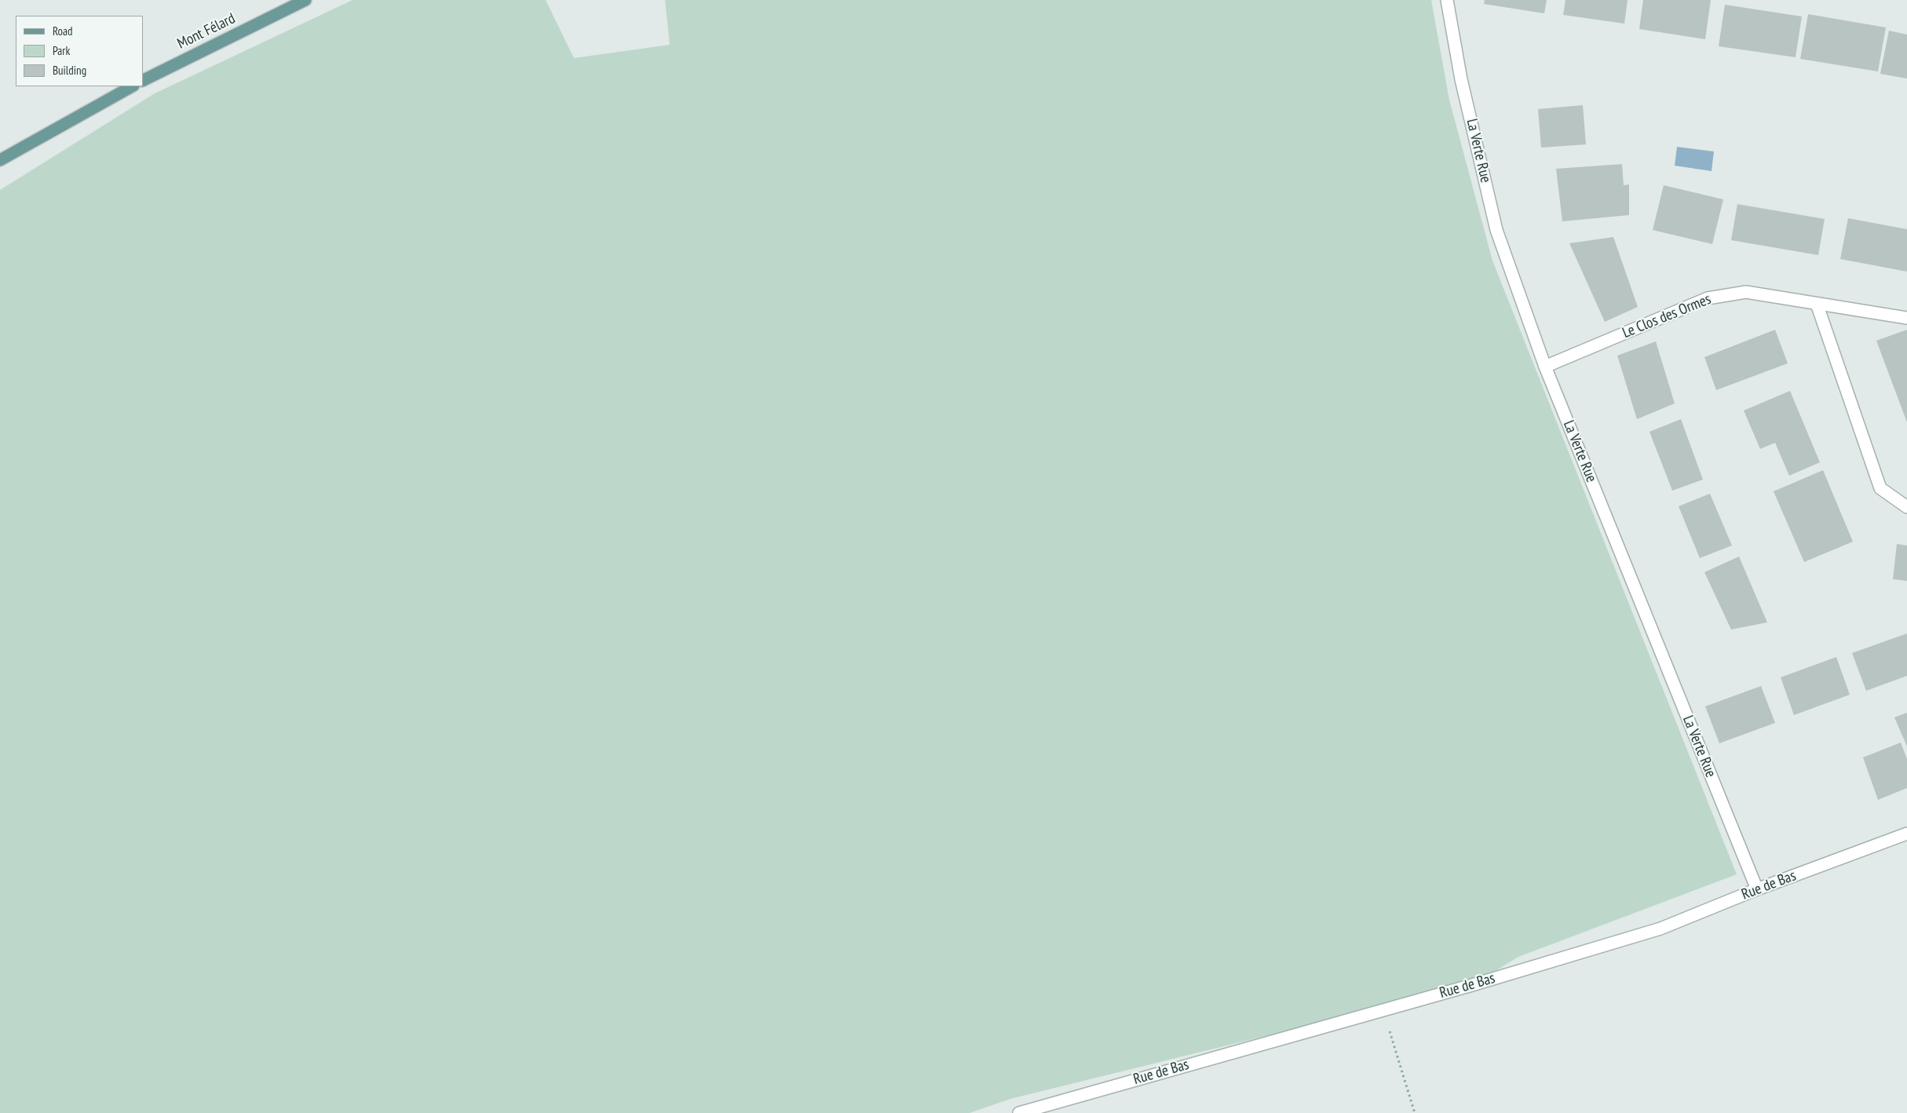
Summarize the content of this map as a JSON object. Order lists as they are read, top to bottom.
{
  "streets": {
    "main road": ["Mont Félard"],
    "street": ["La Verte Rue", "Le Clos des Ormes", "Rue de Bas"]
  },
  "crossings": [
    ["La Verte Rue", "Le Clos des Ormes"],
    ["La Verte Rue", "Rue de Bas"]
  ],
  "legend": ["Road", "Park", "Building"]
}
